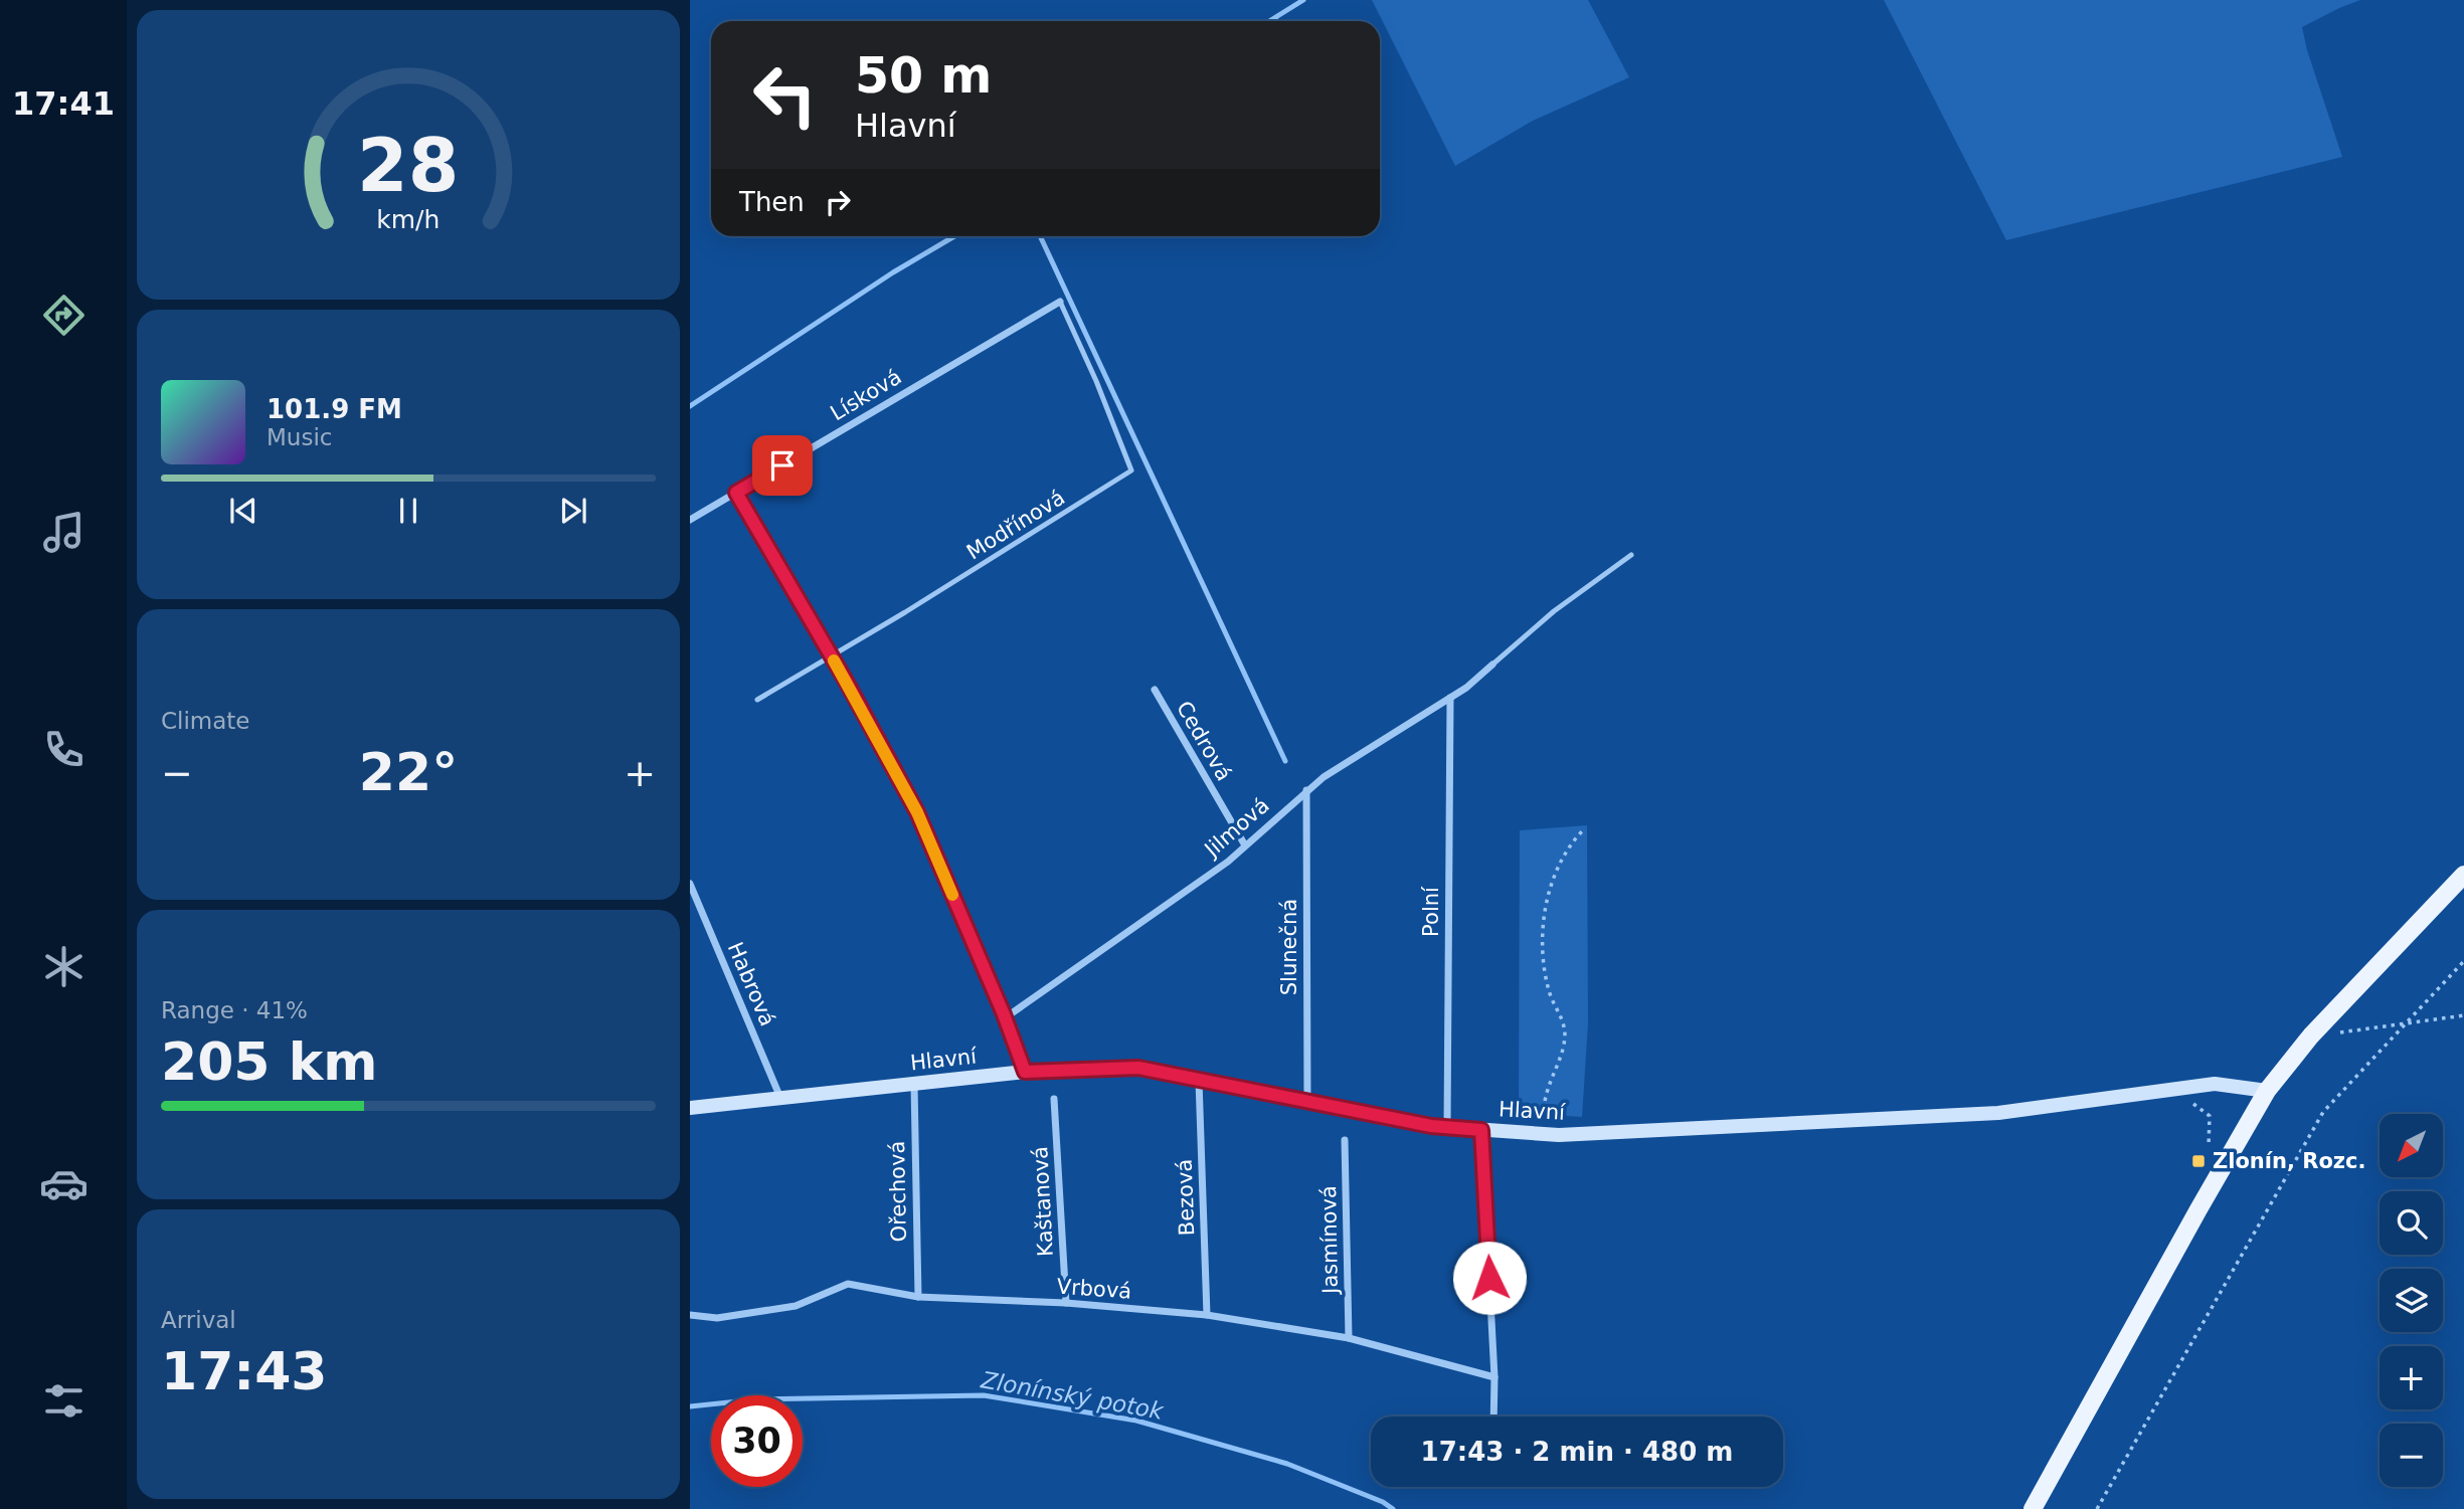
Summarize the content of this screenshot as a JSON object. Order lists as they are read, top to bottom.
{
  "streets": {
    "street": [
      "Lísková",
      "Cedrová",
      "Jilmová",
      "Polní",
      "Slunečná",
      "Habrová",
      "Hlavní",
      "Ořechová",
      "Bezová",
      "Kaštanová",
      "Jasmínová",
      "Vrbová"
    ],
    "lane": ["Modřínová"]
  },
  "crossings": [
    ["Lísková", "Modřínová"],
    ["Cedrová", "Jilmová"],
    ["Jilmová", "Polní"],
    ["Jilmová", "Slunečná"],
    ["Polní", "Hlavní"],
    ["Slunečná", "Hlavní"],
    ["Habrová", "Hlavní"],
    ["Hlavní", "Ořechová"],
    ["Hlavní", "Bezová"],
    ["Ořechová", "Vrbová"],
    ["Bezová", "Vrbová"],
    ["Kaštanová", "Vrbová"],
    ["Jasmínová", "Vrbová"]
  ],
  "water": ["Zlonínský potok"],
  "places": {
    "transit": ["Zlonín, Rozc."]
  },
  "north": "bottom left",
  "page": {
    "tabs": "17:41",
    "turn": ["50 m", "Hlavní"],
    "then": "Then",
    "song": ["101.9 FM", "Music"],
    "tile": [
      "Climate",
      ["Range · 41%", "205 km"],
      ["Arrival", "17:43"]
    ],
    "heat": ["−", "22°", "+"],
    "map_buttons": ["+", "−"],
    "limit": "30",
    "trip": "17:43 · 2 min · 480 m",
    "gauge": ["28", "km/h"]
  }
}
